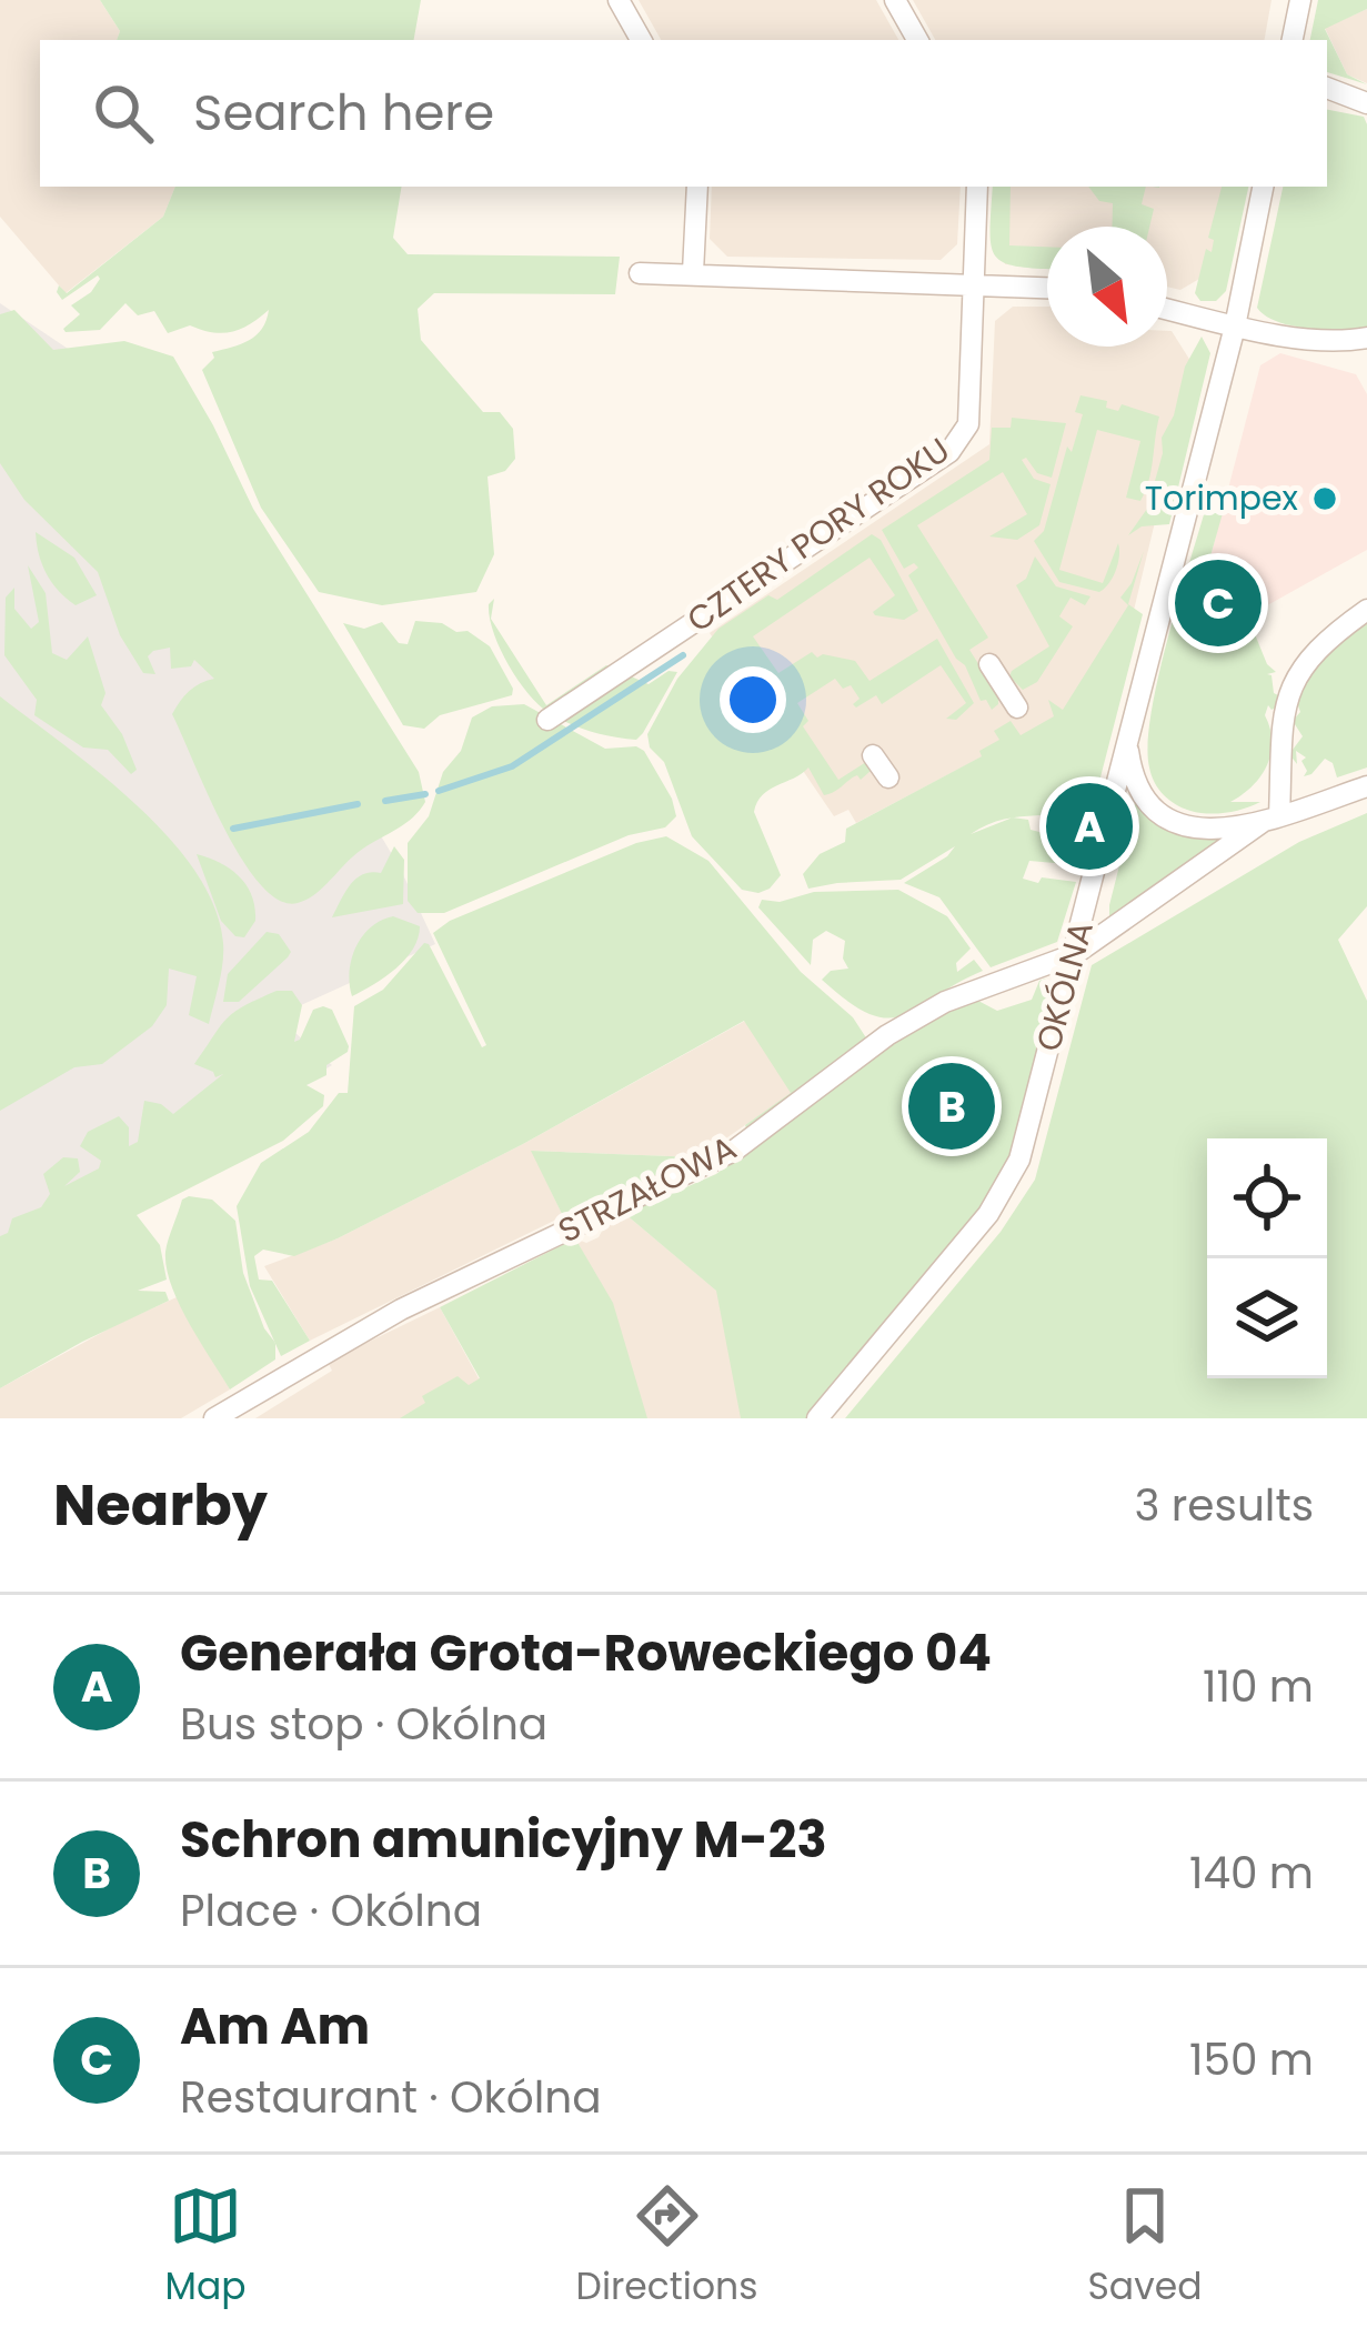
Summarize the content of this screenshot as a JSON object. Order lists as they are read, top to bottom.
{
  "streets": {
    "street": ["CZTERY PORY ROKU", "OKÓLNA", "STRZAŁOWA"]
  },
  "crossings": [
    ["OKÓLNA", "STRZAŁOWA"]
  ],
  "places": ["Torimpex"],
  "north": "bottom right",
  "page": {
    "search": "Search here",
    "pins": ["C", "A", "B"],
    "heading": ["Nearby", "3 results"],
    "list": [
      {
        "mark": "A",
        "name": "Generała Grota-Roweckiego 04",
        "note": "Bus stop · Okólna",
        "value": "110 m"
      },
      {
        "mark": "B",
        "name": "Schron amunicyjny M-23",
        "note": "Place · Okólna",
        "value": "140 m"
      },
      {
        "mark": "C",
        "name": "Am Am",
        "note": "Restaurant · Okólna",
        "value": "150 m"
      }
    ],
    "nav": ["Map", "Directions", "Saved"]
  }
}
